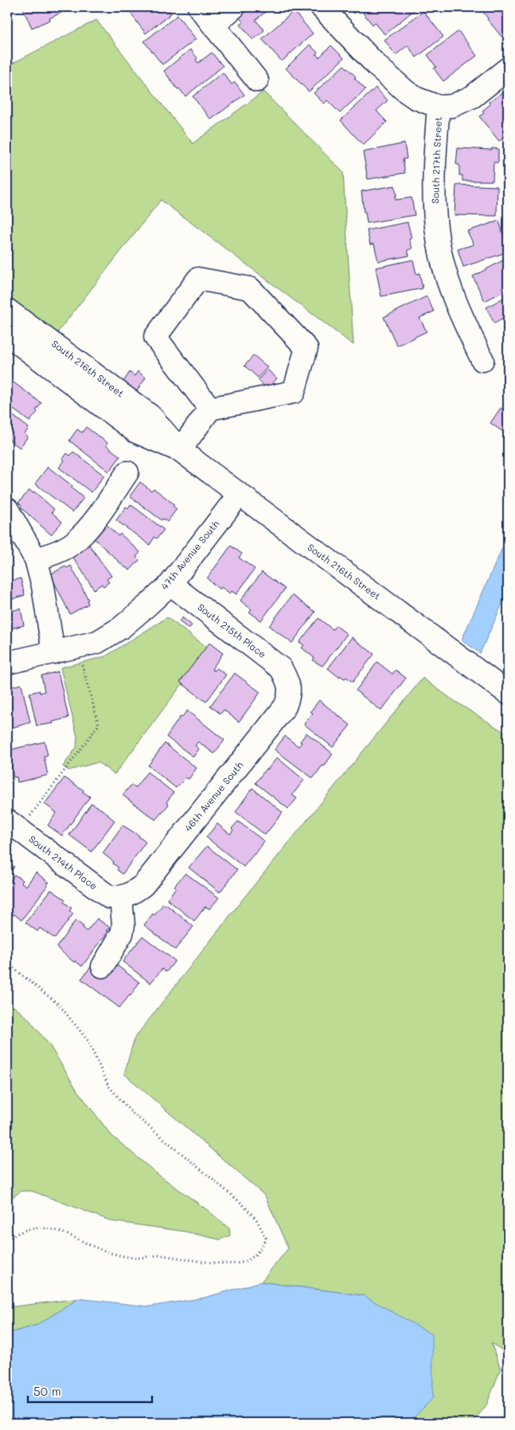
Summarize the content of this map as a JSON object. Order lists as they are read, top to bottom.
{
  "streets": {
    "street": [
      "South 217th Street",
      "South 216th Street",
      "47th Avenue South",
      "South 215th Place",
      "46th Avenue South",
      "South 214th Place"
    ]
  },
  "crossings": [
    ["South 216th Street", "47th Avenue South"],
    ["47th Avenue South", "South 215th Place"],
    ["South 215th Place", "46th Avenue South"],
    ["46th Avenue South", "South 214th Place"]
  ],
  "scale_bar": "50 m"
}
